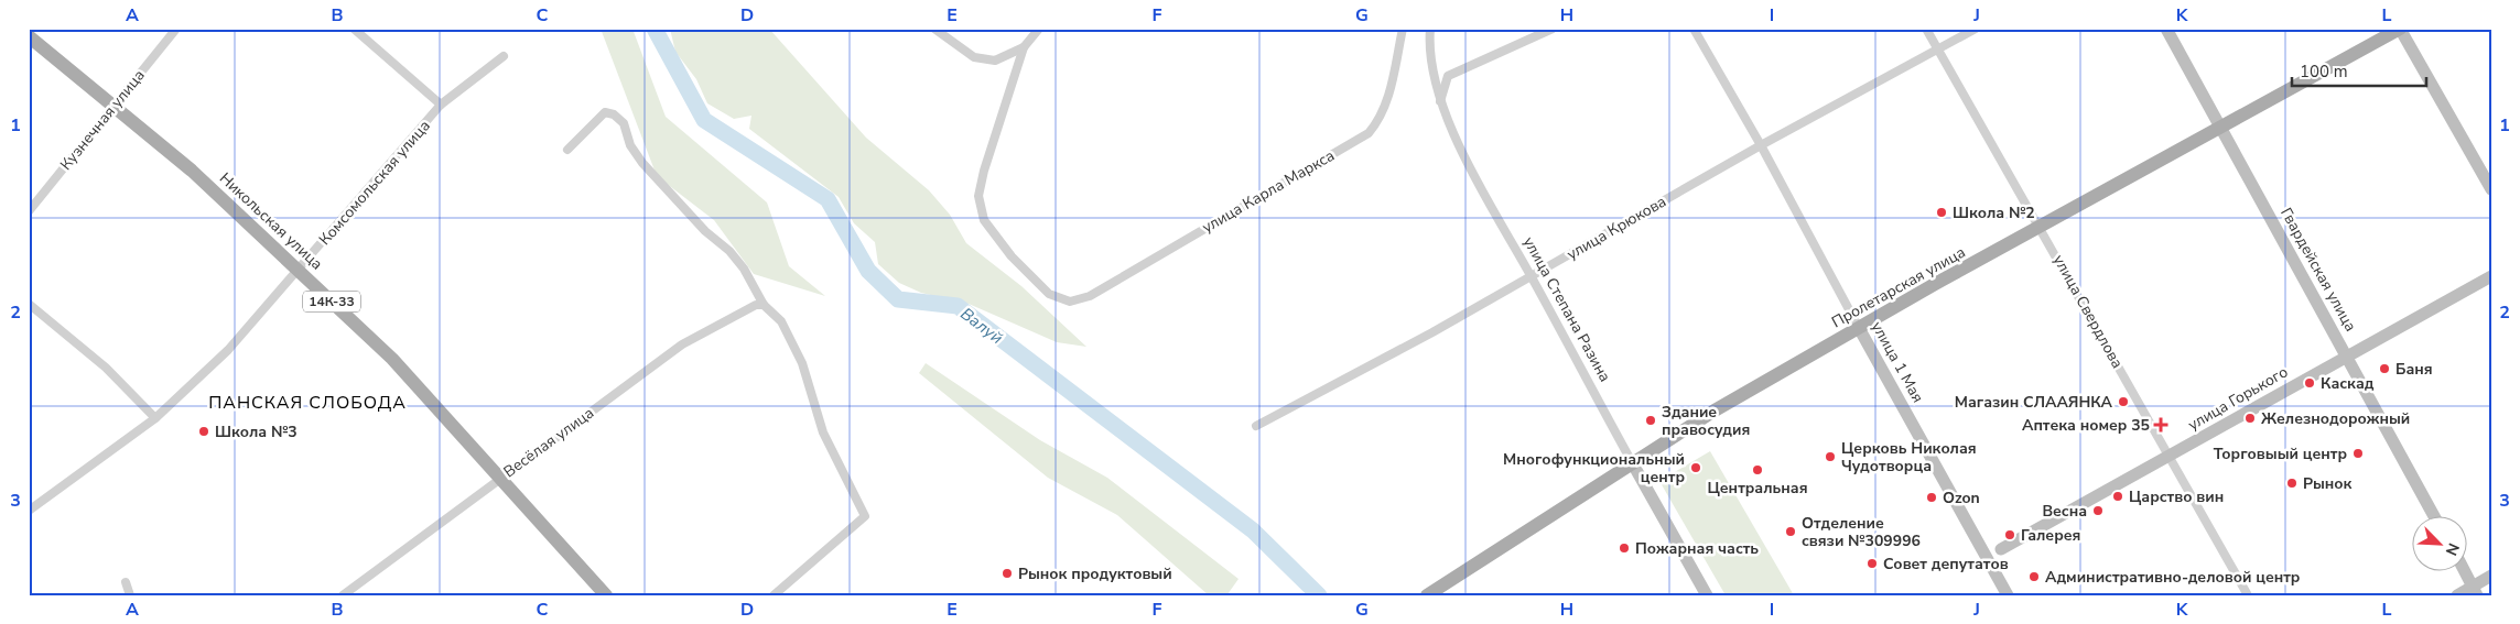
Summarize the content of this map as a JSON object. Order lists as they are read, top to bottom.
{
  "streets": {
    "main road": ["Никольская улица", "Пролетарская улица", "14К-33"],
    "street": [
      "Кузнечная улица",
      "Комсомольская улица",
      "улица Карла Маркса",
      "улица Крюкова",
      "Гвардейская улица",
      "улица Степана Разина",
      "улица Свердлова",
      "улица 1 Мая",
      "улица Горького",
      "Весёлая улица"
    ]
  },
  "crossings": [
    ["Кузнечная улица", "Никольская улица"],
    ["Комсомольская улица", "Никольская улица"],
    ["Никольская улица", "Весёлая улица"],
    ["улица Крюкова", "улица Степана Разина"],
    ["улица Крюкова", "улица Свердлова"],
    ["улица Крюкова", "улица 1 Мая"],
    ["Гвардейская улица", "Пролетарская улица"],
    ["Гвардейская улица", "улица Горького"],
    ["Пролетарская улица", "улица Степана Разина"],
    ["Пролетарская улица", "улица Свердлова"],
    ["Пролетарская улица", "улица 1 Мая"],
    ["улица Свердлова", "улица Горького"]
  ],
  "districts": ["ПАНСКАЯ СЛОБОДА"],
  "water": ["Валуй"],
  "places": {
    "other": [
      "Школа №2",
      "Баня",
      "Каскад",
      "Магазин СЛААЯНКА",
      "Железнодорожный",
      "Здание правосудия",
      "Школа №3",
      "Торговыый центр",
      "Церковь Николая Чудотворца",
      "Многофункциональный центр",
      "Центральная",
      "Рынок",
      "Царство вин",
      "Ozon",
      "Весна",
      "Отделение связи №309996",
      "Галерея",
      "Пожарная часть",
      "Совет депутатов",
      "Рынок продуктовый",
      "Административно-деловой центр"
    ],
    "health": ["Аптека номер 35"]
  },
  "scale_bar": "100 m",
  "north": "bottom right",
  "grid": {
    "columns": [
      "A",
      "B",
      "C",
      "D",
      "E",
      "F",
      "G",
      "H",
      "I",
      "J",
      "K",
      "L"
    ],
    "rows": ["1", "2", "3"]
  }
}
